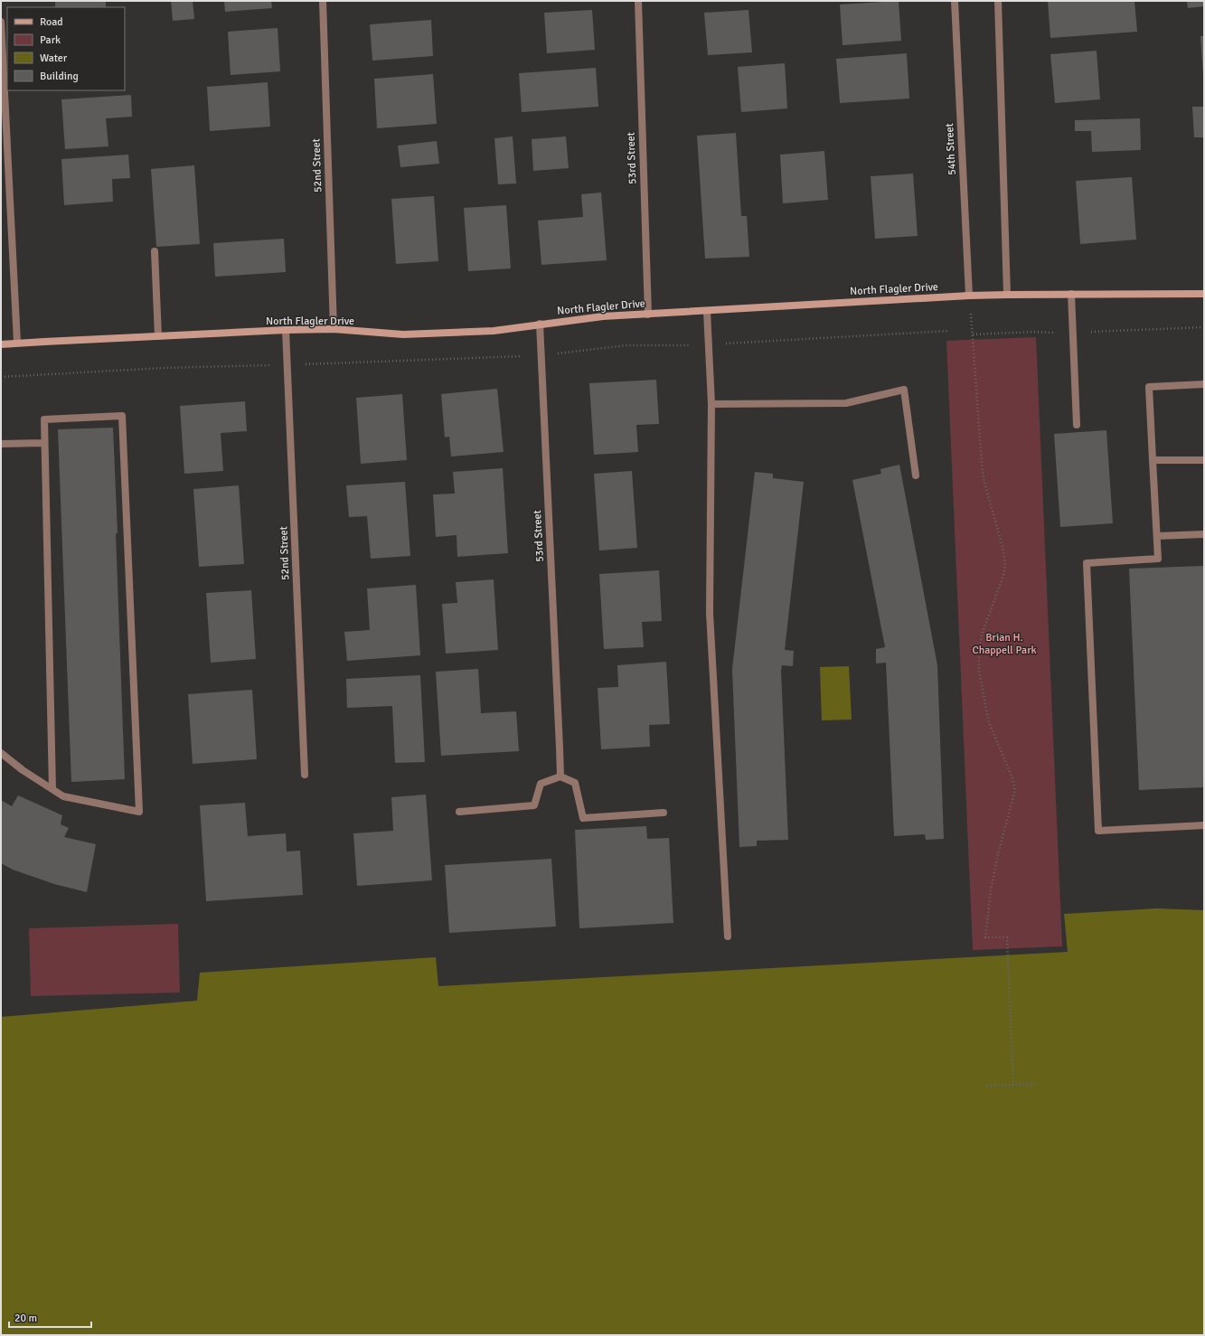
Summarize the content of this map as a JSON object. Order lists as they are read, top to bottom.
{
  "streets": {
    "street": [
      "54th Street",
      "53rd Street",
      "52nd Street",
      "North Flagler Drive"
    ]
  },
  "crossings": [
    ["54th Street", "North Flagler Drive"],
    ["53rd Street", "North Flagler Drive"],
    ["52nd Street", "North Flagler Drive"]
  ],
  "parks": ["Brian H. Chappell Park"],
  "legend": [
    "Road",
    "Park",
    "Water",
    "Building"
  ],
  "scale_bar": "20 m"
}
